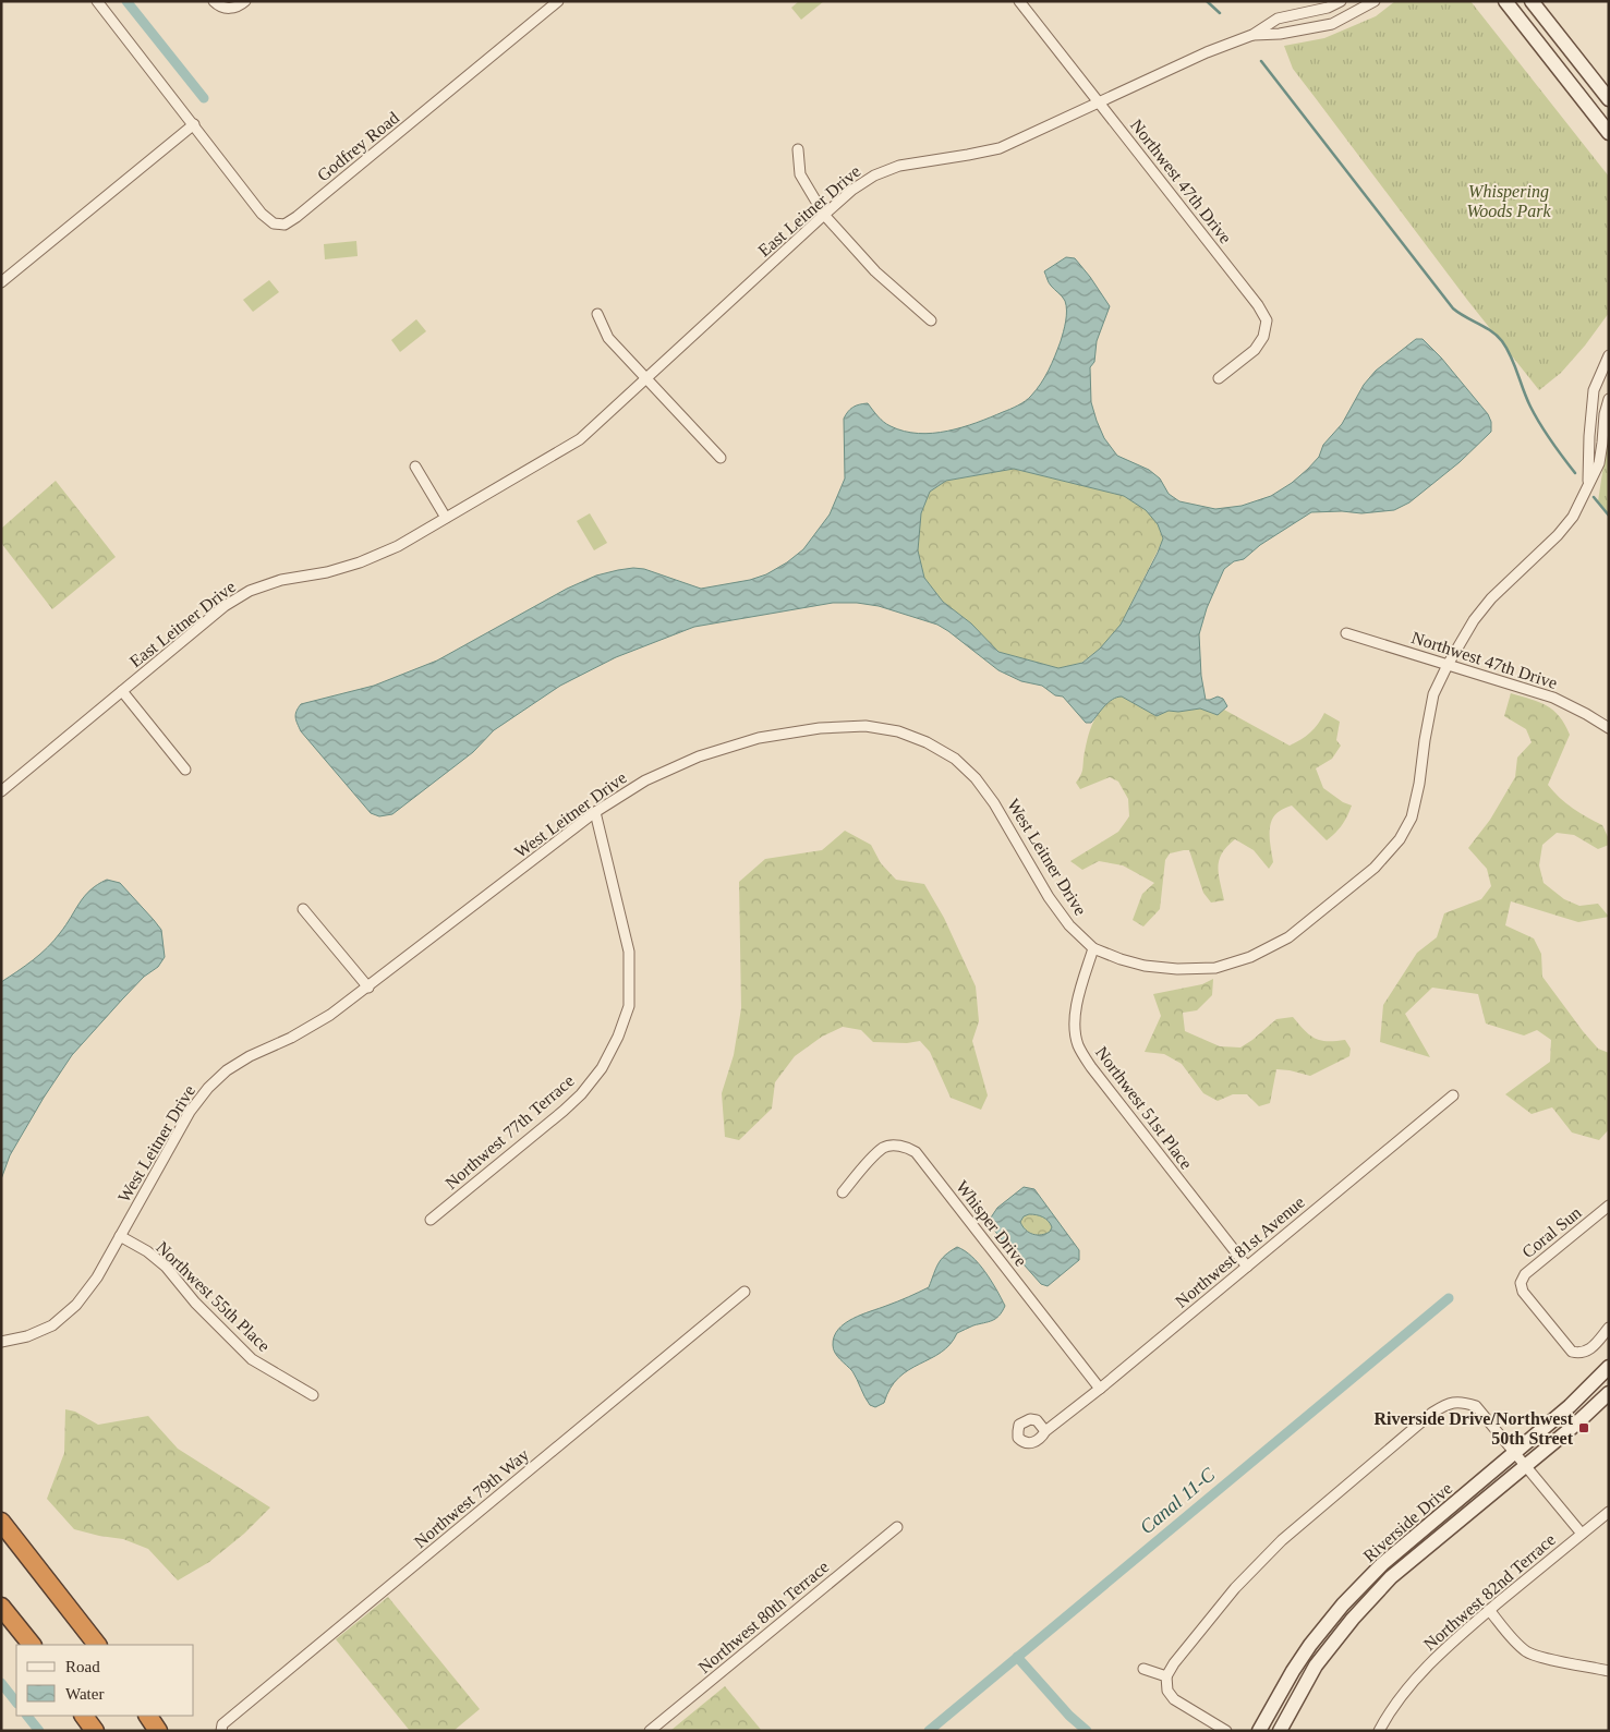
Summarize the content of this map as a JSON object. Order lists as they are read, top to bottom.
{
  "streets": {
    "street": [
      "Godfrey Road",
      "Northwest 47th Drive",
      "East Leitner Drive",
      "West Leitner Drive",
      "Northwest 51st Place",
      "Northwest 77th Terrace",
      "Whisper Drive",
      "Coral Sun",
      "Northwest 81st Avenue",
      "Northwest 55th Place",
      "Northwest 79th Way",
      "Riverside Drive",
      "Northwest 82nd Terrace",
      "Northwest 80th Terrace"
    ]
  },
  "crossings": [
    ["Northwest 47th Drive", "East Leitner Drive"],
    ["Northwest 47th Drive", "West Leitner Drive"],
    ["West Leitner Drive", "Northwest 51st Place"],
    ["West Leitner Drive", "Northwest 77th Terrace"],
    ["West Leitner Drive", "Northwest 55th Place"],
    ["Northwest 51st Place", "Northwest 81st Avenue"],
    ["Whisper Drive", "Northwest 81st Avenue"]
  ],
  "water": ["Canal 11-C"],
  "parks": ["Whispering Woods Park"],
  "places": {
    "transit": ["Riverside Drive/Northwest 50th Street"]
  },
  "legend": ["Road", "Water"]
}
